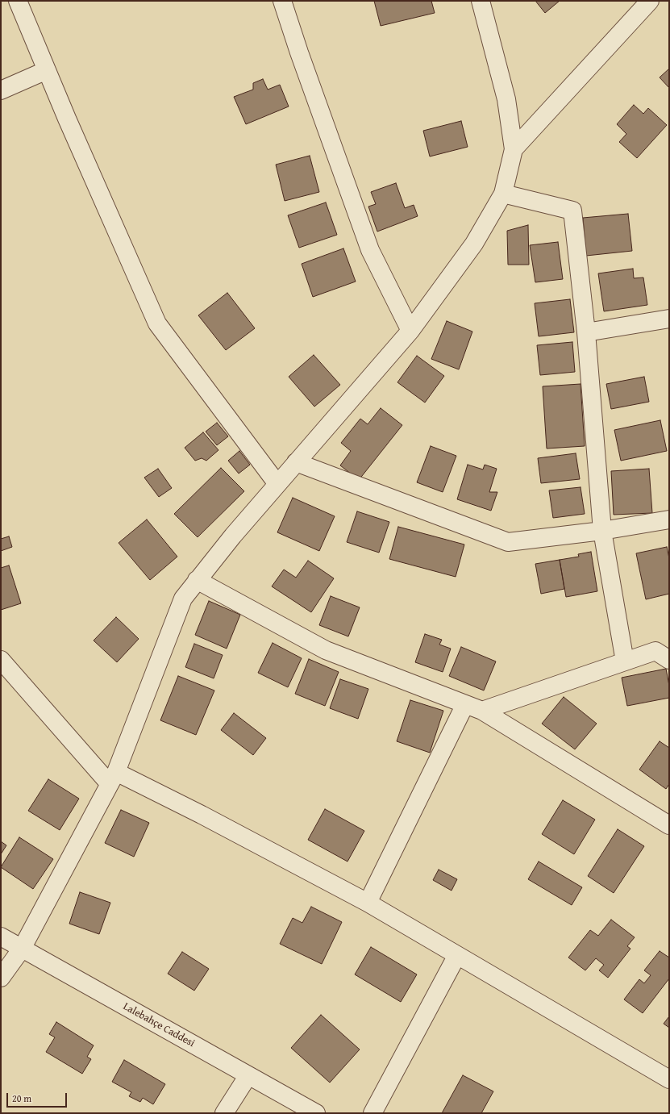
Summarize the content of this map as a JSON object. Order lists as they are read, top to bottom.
{
  "streets": {
    "street": ["Lalebahçe Caddesi"]
  },
  "scale_bar": "20 m"
}
